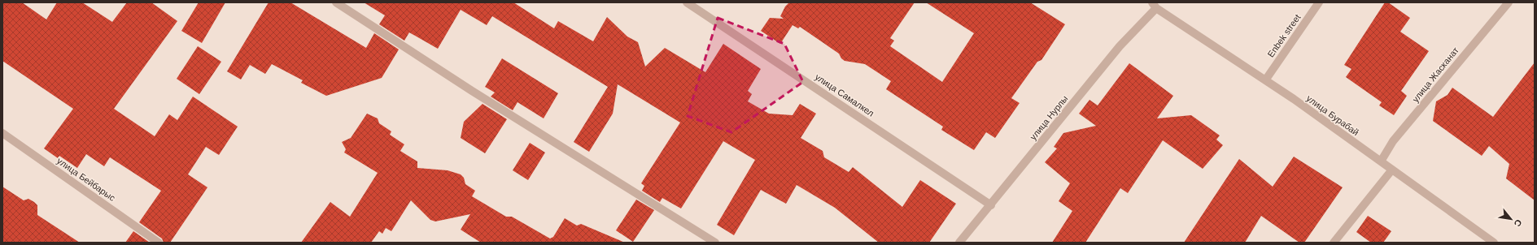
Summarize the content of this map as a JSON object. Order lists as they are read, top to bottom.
{
  "streets": {
    "street": [
      "Enbek street",
      "улица Жасканат",
      "улица Самалкел",
      "улица Бурабай",
      "улица Нурлы",
      "улица Бейбарыс"
    ]
  },
  "crossings": [
    ["Enbek street", "улица Бурабай"],
    ["улица Жасканат", "улица Бурабай"],
    ["улица Самалкел", "улица Нурлы"],
    ["улица Бурабай", "улица Нурлы"]
  ],
  "north": "bottom right"
}
